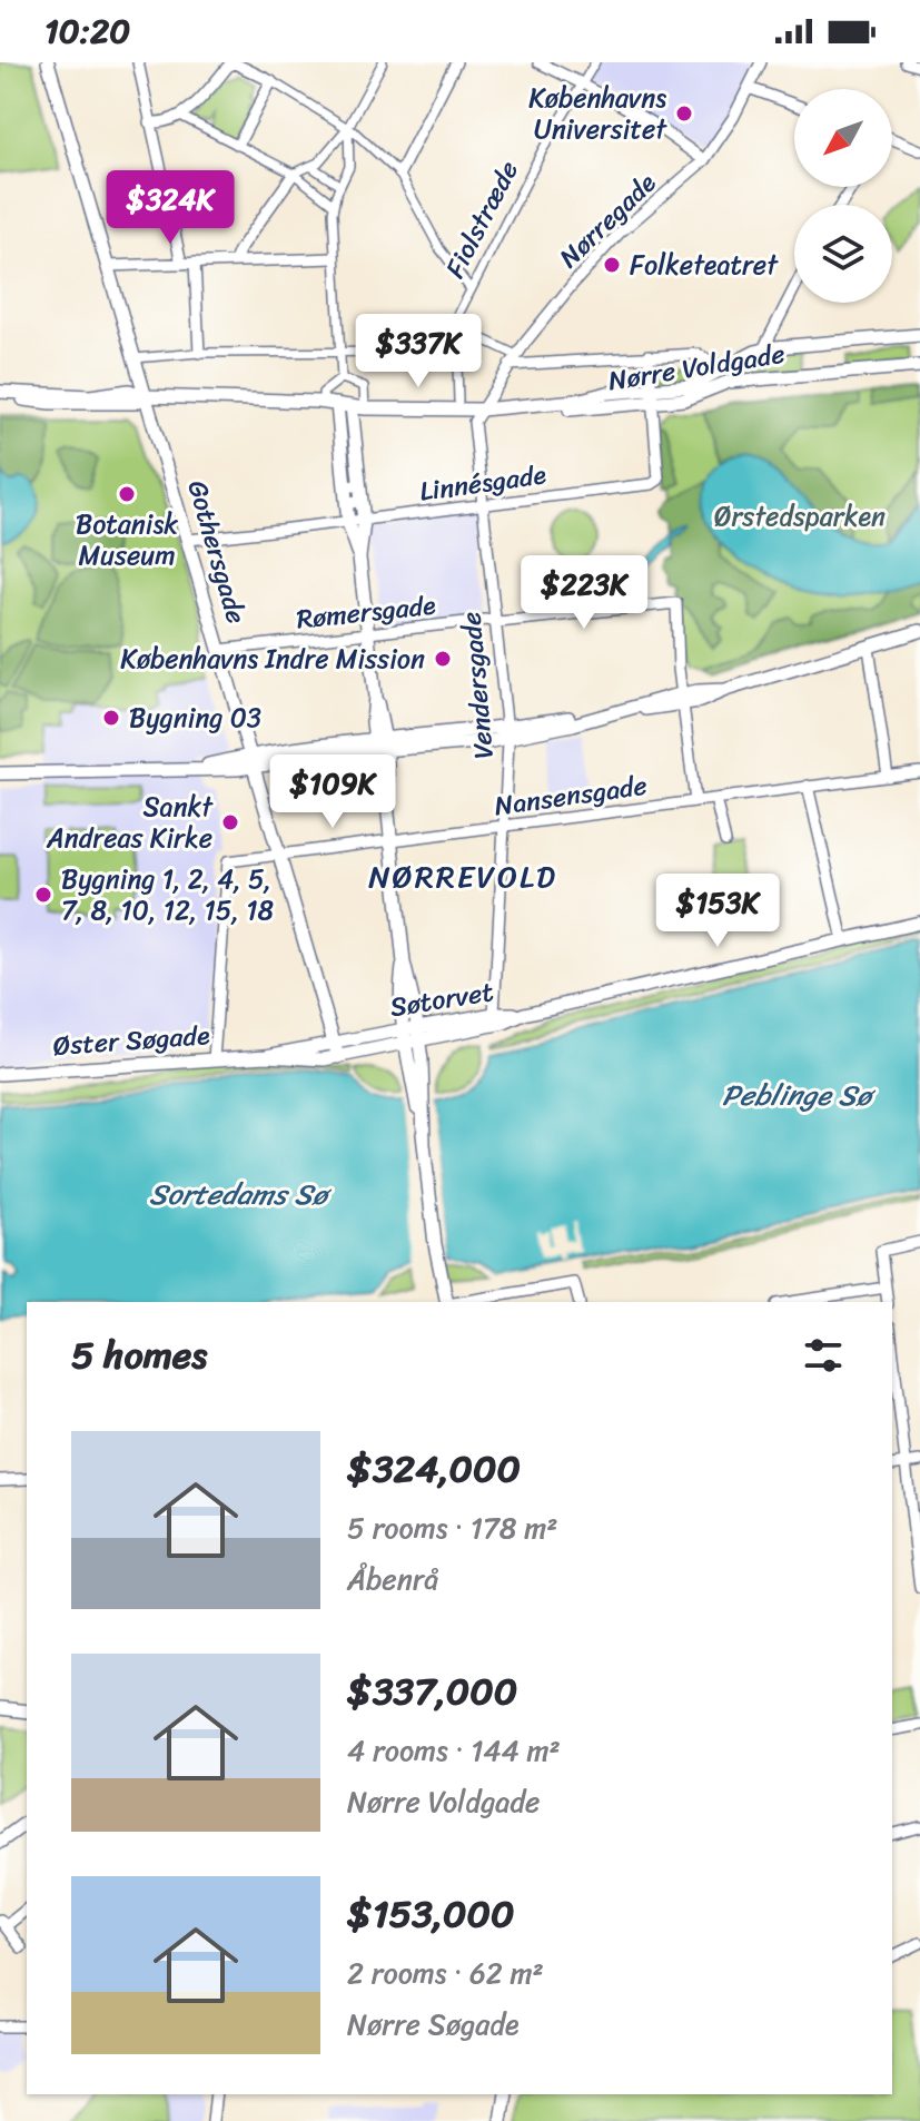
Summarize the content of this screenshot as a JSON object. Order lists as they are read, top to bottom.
{
  "streets": {
    "street": [
      "Fiolstræde",
      "Nørregade",
      "Nørre Voldgade",
      "Linnésgade",
      "Gothersgade",
      "Rømersgade",
      "Vendersgade",
      "Nansensgade",
      "Søtorvet",
      "Øster Søgade"
    ]
  },
  "crossings": [
    ["Fiolstræde", "Nørre Voldgade"],
    ["Nørregade", "Nørre Voldgade"],
    ["Nørregade", "Vendersgade"],
    ["Nørre Voldgade", "Linnésgade"],
    ["Nørre Voldgade", "Gothersgade"],
    ["Nørre Voldgade", "Vendersgade"],
    ["Linnésgade", "Gothersgade"],
    ["Linnésgade", "Vendersgade"],
    ["Gothersgade", "Rømersgade"],
    ["Gothersgade", "Nansensgade"],
    ["Gothersgade", "Søtorvet"],
    ["Rømersgade", "Vendersgade"],
    ["Vendersgade", "Nansensgade"],
    ["Vendersgade", "Søtorvet"],
    ["Nansensgade", "Øster Søgade"],
    ["Søtorvet", "Øster Søgade"]
  ],
  "districts": ["NØRREVOLD"],
  "water": ["Peblinge Sø", "Sortedams Sø"],
  "parks": ["Ørstedsparken"],
  "places": [
    "Københavns Universitet",
    "Folketeatret",
    "Botanisk Museum",
    "Københavns Indre Mission",
    "Bygning 03",
    "Sankt Andreas Kirke",
    "Bygning 1, 2, 4, 5, 7, 8, 10, 12, 15, 18"
  ],
  "north": "bottom left",
  "page": {
    "status": "10:20",
    "price": [
      "$324K",
      "$337K",
      "$223K",
      "$109K",
      "$153K"
    ],
    "heading": "5 homes",
    "list": [
      {
        "name": "$324,000",
        "note": "5 rooms · 178 m² · Åbenrå"
      },
      {
        "name": "$337,000",
        "note": "4 rooms · 144 m² · Nørre Voldgade"
      },
      {
        "name": "$153,000",
        "note": "2 rooms · 62 m² · Nørre Søgade"
      }
    ]
  }
}
